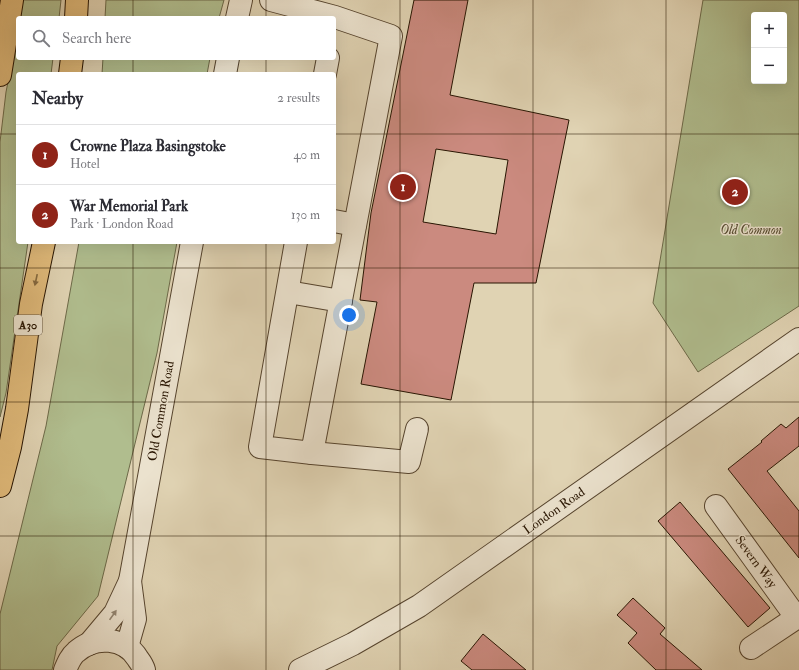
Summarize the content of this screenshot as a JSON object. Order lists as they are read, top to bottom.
{
  "streets": {
    "main road": ["A30"],
    "street": ["Old Common Road", "London Road", "Severn Way"]
  },
  "parks": ["Old Common"],
  "page": {
    "map_buttons": ["+", "−"],
    "search": "Search here",
    "heading": ["Nearby", "2 results"],
    "list": [
      {
        "mark": "1",
        "name": "Crowne Plaza Basingstoke",
        "note": "Hotel",
        "value": "40 m"
      },
      {
        "mark": "2",
        "name": "War Memorial Park",
        "note": "Park · London Road",
        "value": "130 m"
      }
    ],
    "pins": ["1", "2"]
  }
}
